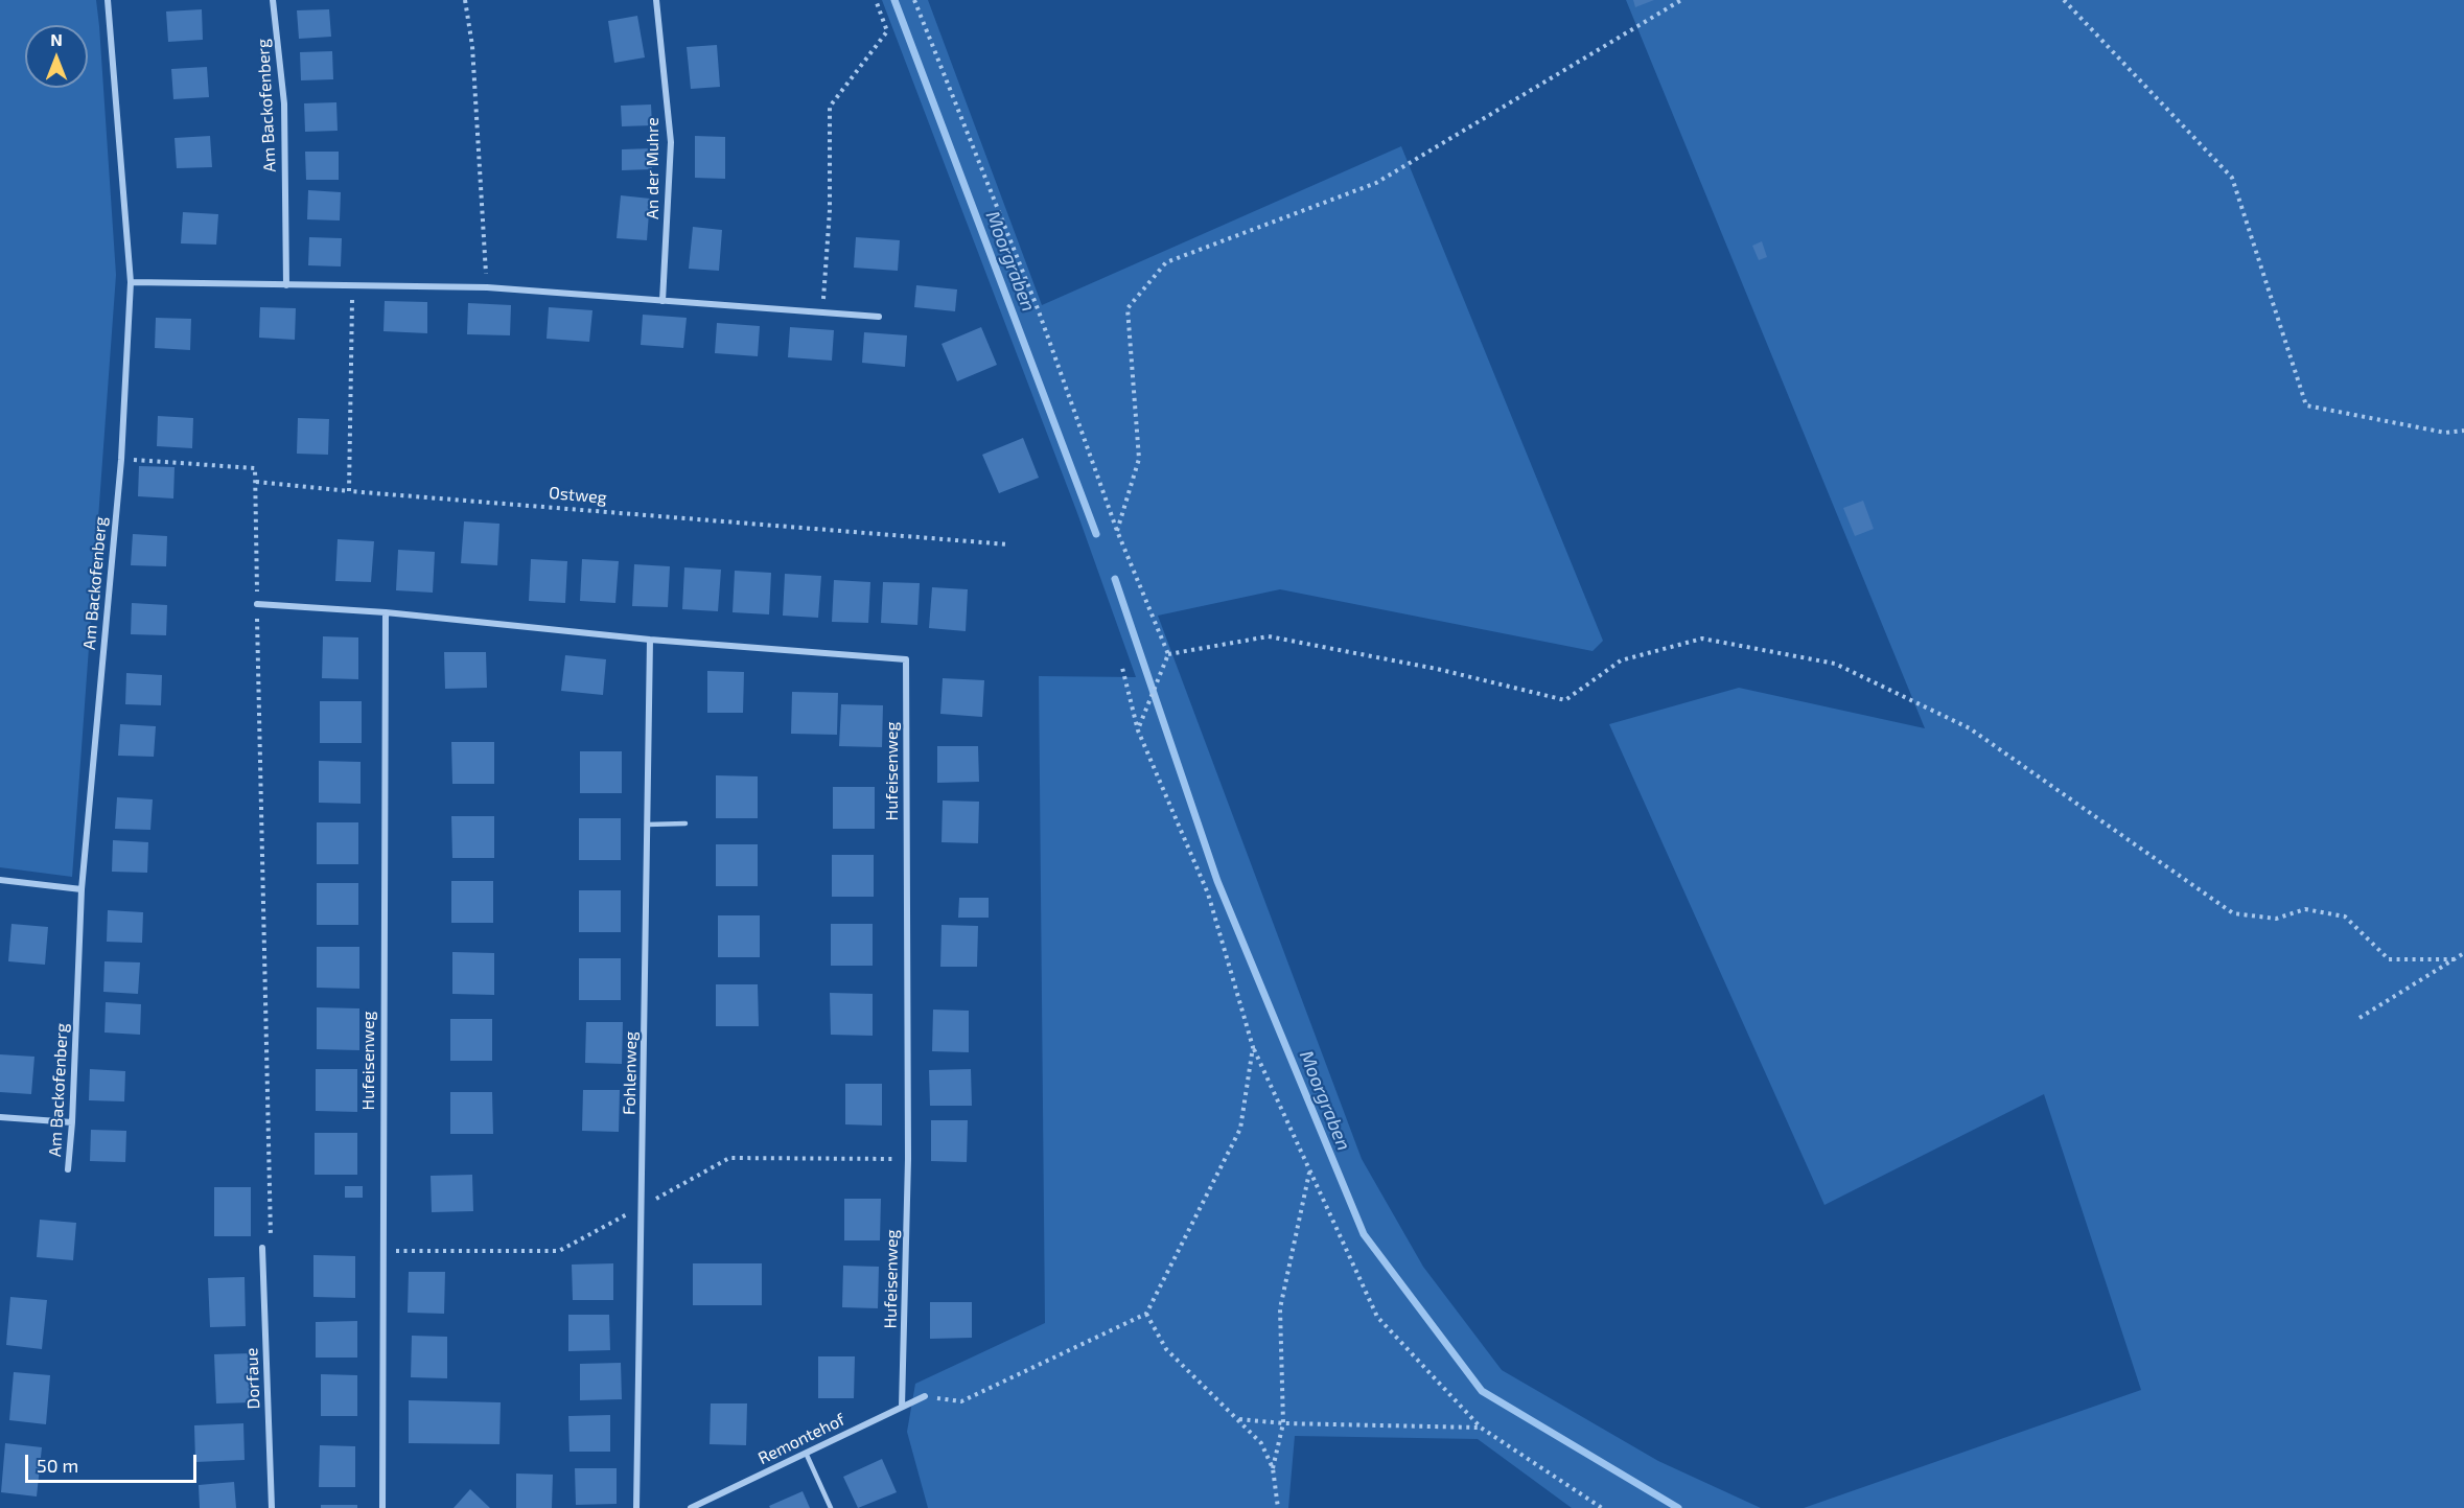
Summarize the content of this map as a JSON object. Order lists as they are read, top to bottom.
{
  "streets": {
    "street": [
      "Am Backofenberg",
      "An der Muhre",
      "Hufeisenweg",
      "Fohlenweg",
      "Dorfaue",
      "Remontehof"
    ],
    "path": ["Ostweg"]
  },
  "crossings": [
    ["Hufeisenweg", "Fohlenweg"],
    ["Hufeisenweg", "Remontehof"]
  ],
  "water": ["Moorgraben"],
  "scale_bar": "50 m",
  "north": "top"
}
